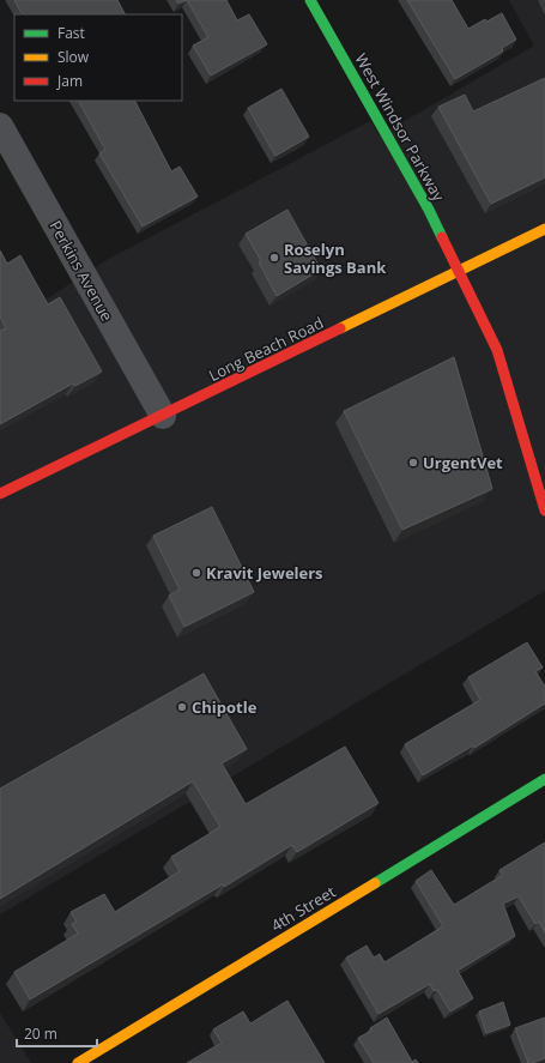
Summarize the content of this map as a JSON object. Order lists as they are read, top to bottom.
{
  "streets": {
    "street": [
      "West Windsor Parkway",
      "Perkins Avenue",
      "Long Beach Road",
      "4th Street"
    ]
  },
  "crossings": [
    ["West Windsor Parkway", "Long Beach Road"],
    ["Perkins Avenue", "Long Beach Road"]
  ],
  "places": [
    "Roselyn Savings Bank",
    "UrgentVet",
    "Kravit Jewelers",
    "Chipotle"
  ],
  "legend": ["Fast", "Slow", "Jam"],
  "scale_bar": "20 m"
}
